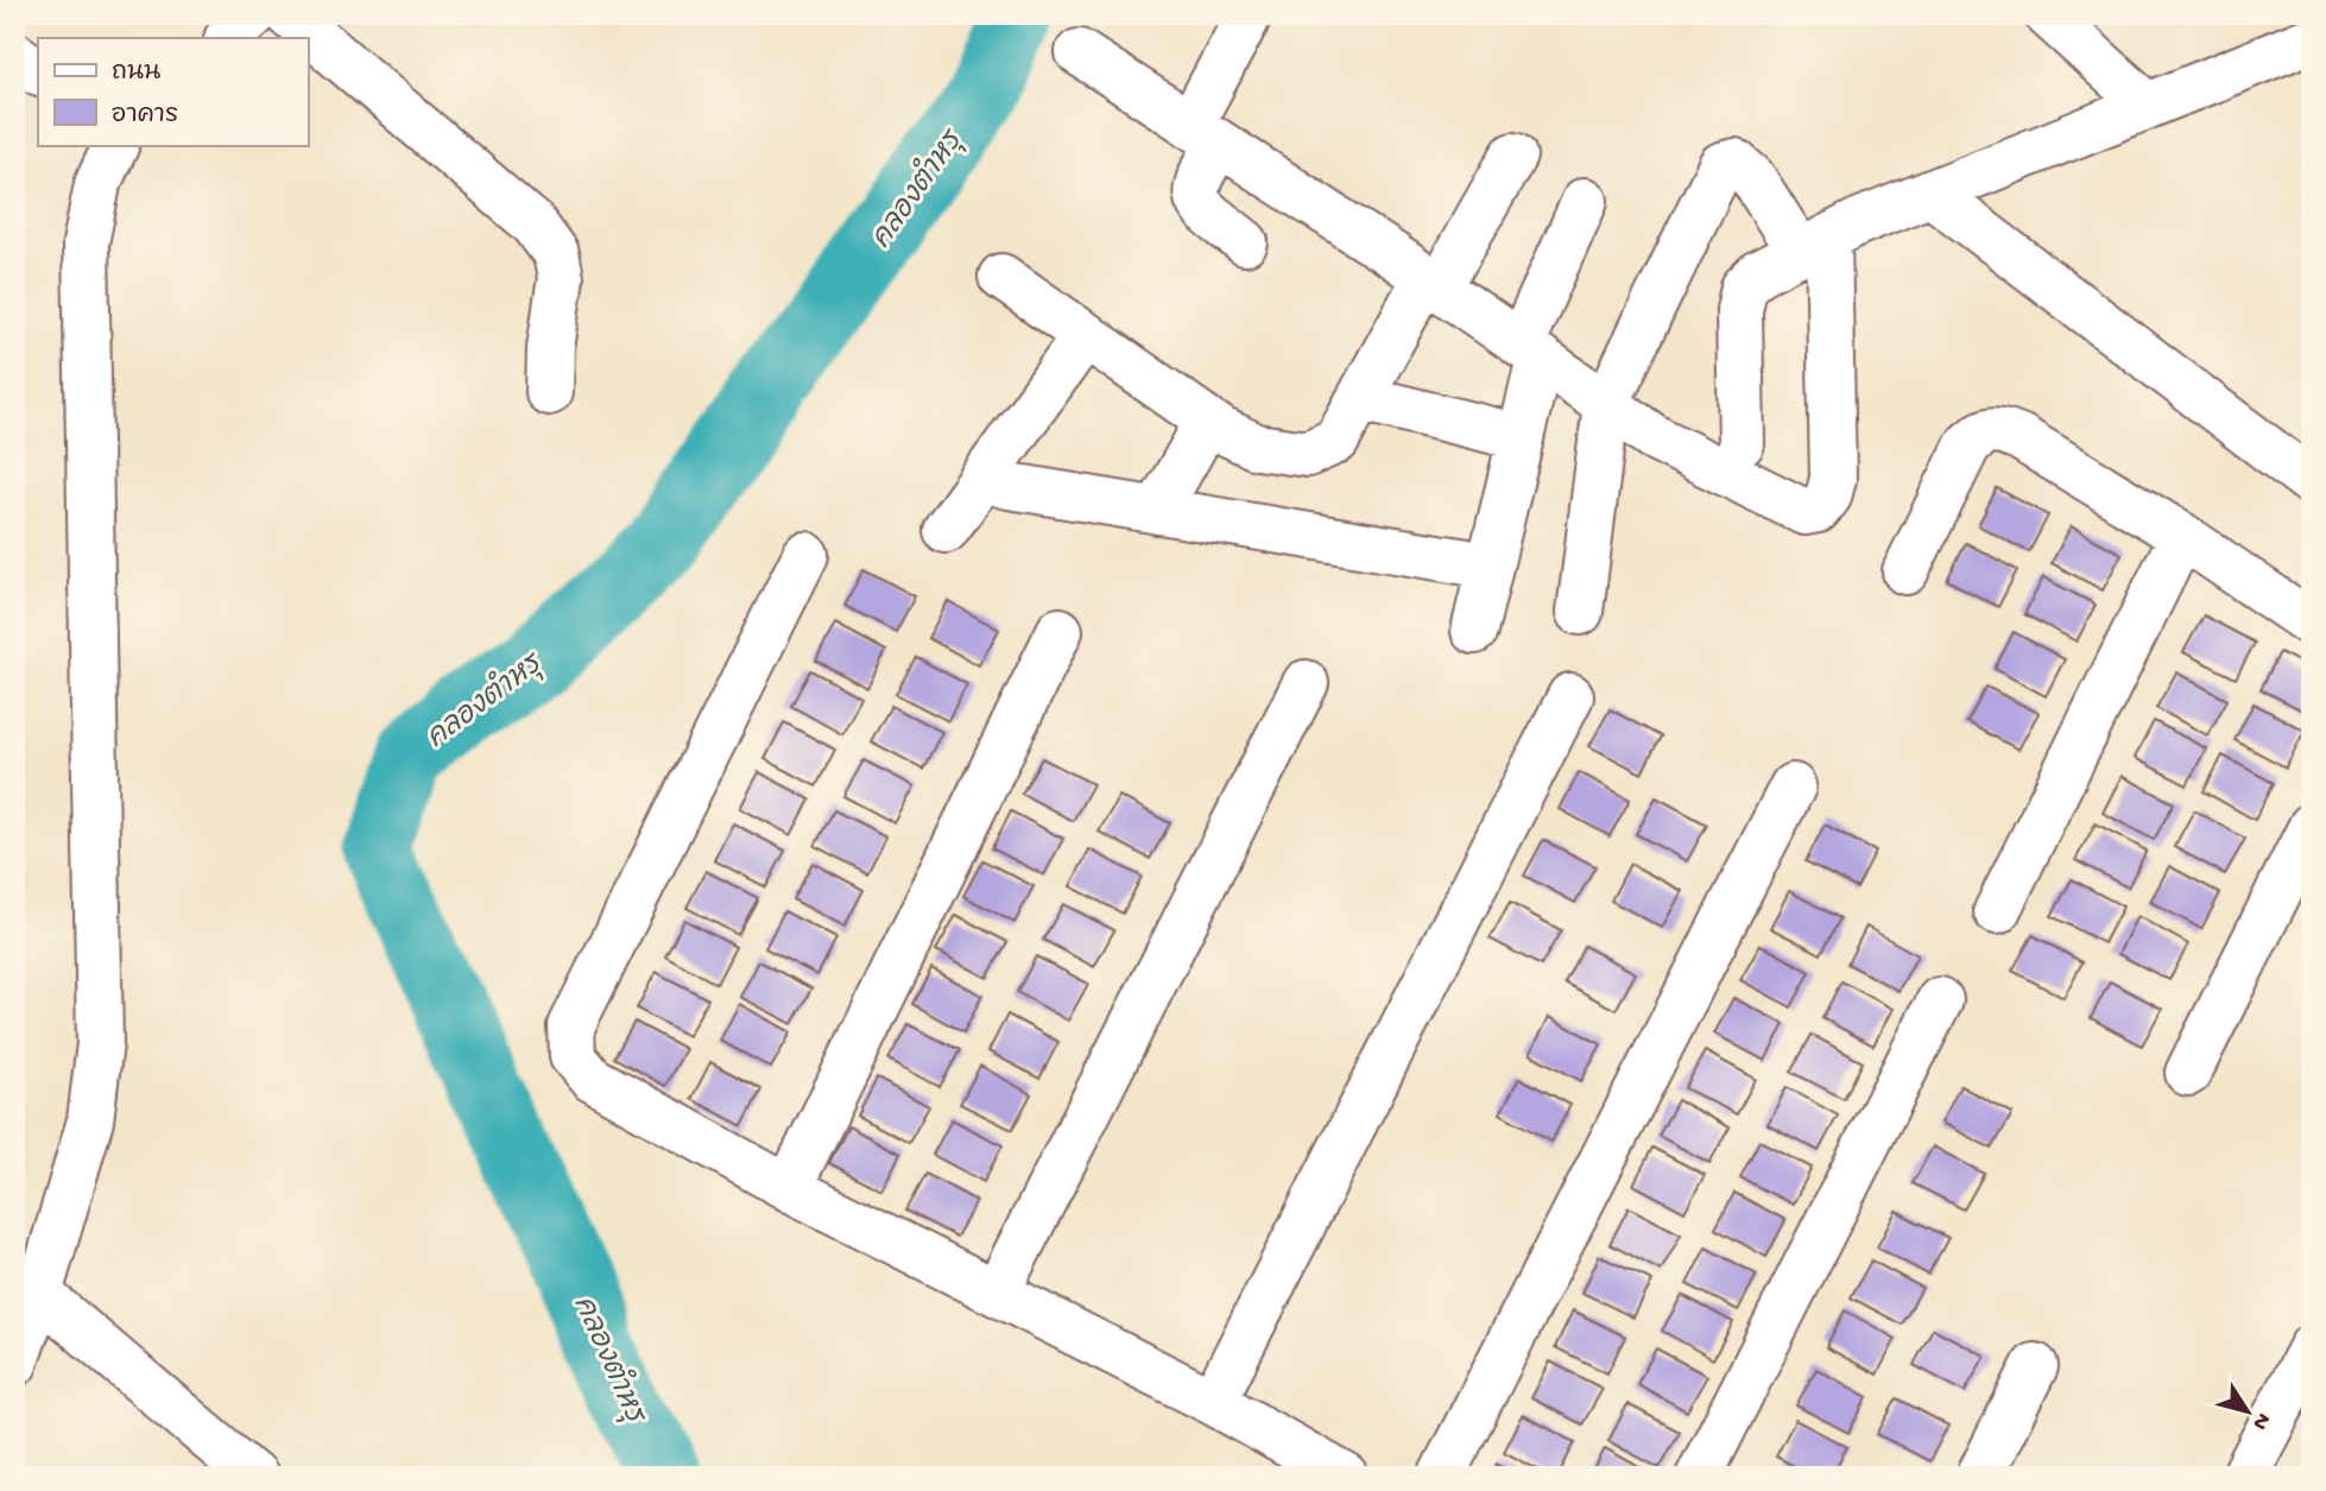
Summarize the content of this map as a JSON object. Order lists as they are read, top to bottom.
{
  "water": ["คลองตำหรุ"],
  "legend": ["ถนน", "อาคาร"],
  "north": "bottom right"
}
